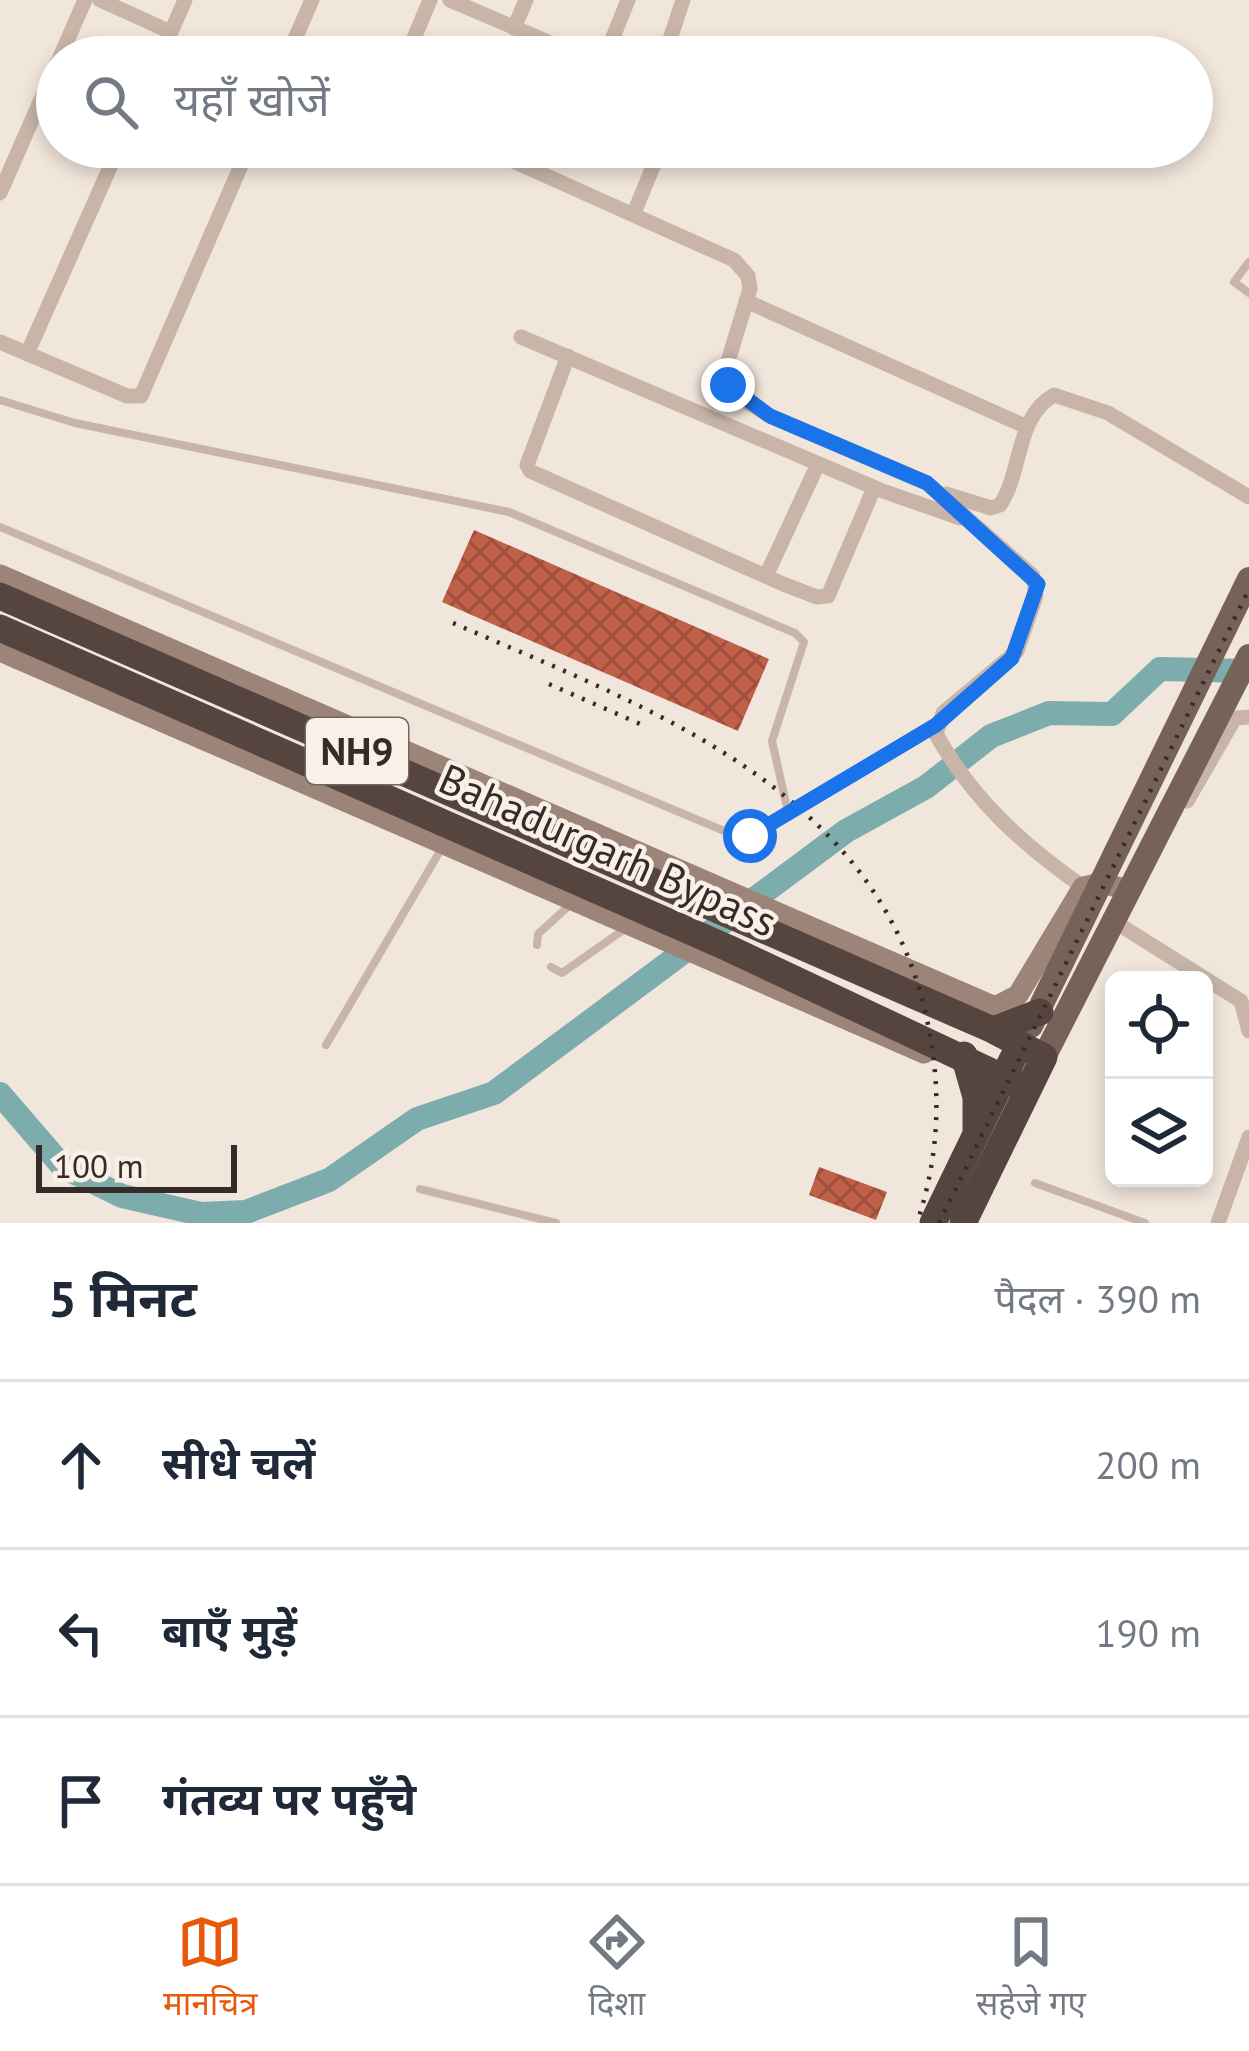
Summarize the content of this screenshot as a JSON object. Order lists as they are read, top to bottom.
{
  "streets": {
    "highway": ["NH9", "Bahadurgarh Bypass"]
  },
  "scale_bar": "100 m",
  "page": {
    "search": "यहाँ खोजें",
    "scale": "100 m",
    "heading": ["5 मिनट", "पैदल · 390 m"],
    "list": [
      ["सीधे चलें", "200 m"],
      ["बाएँ मुड़ें", "190 m"],
      "गंतव्य पर पहुँचे"
    ],
    "nav": ["मानचित्र", "दिशा", "सहेजे गए"]
  }
}
